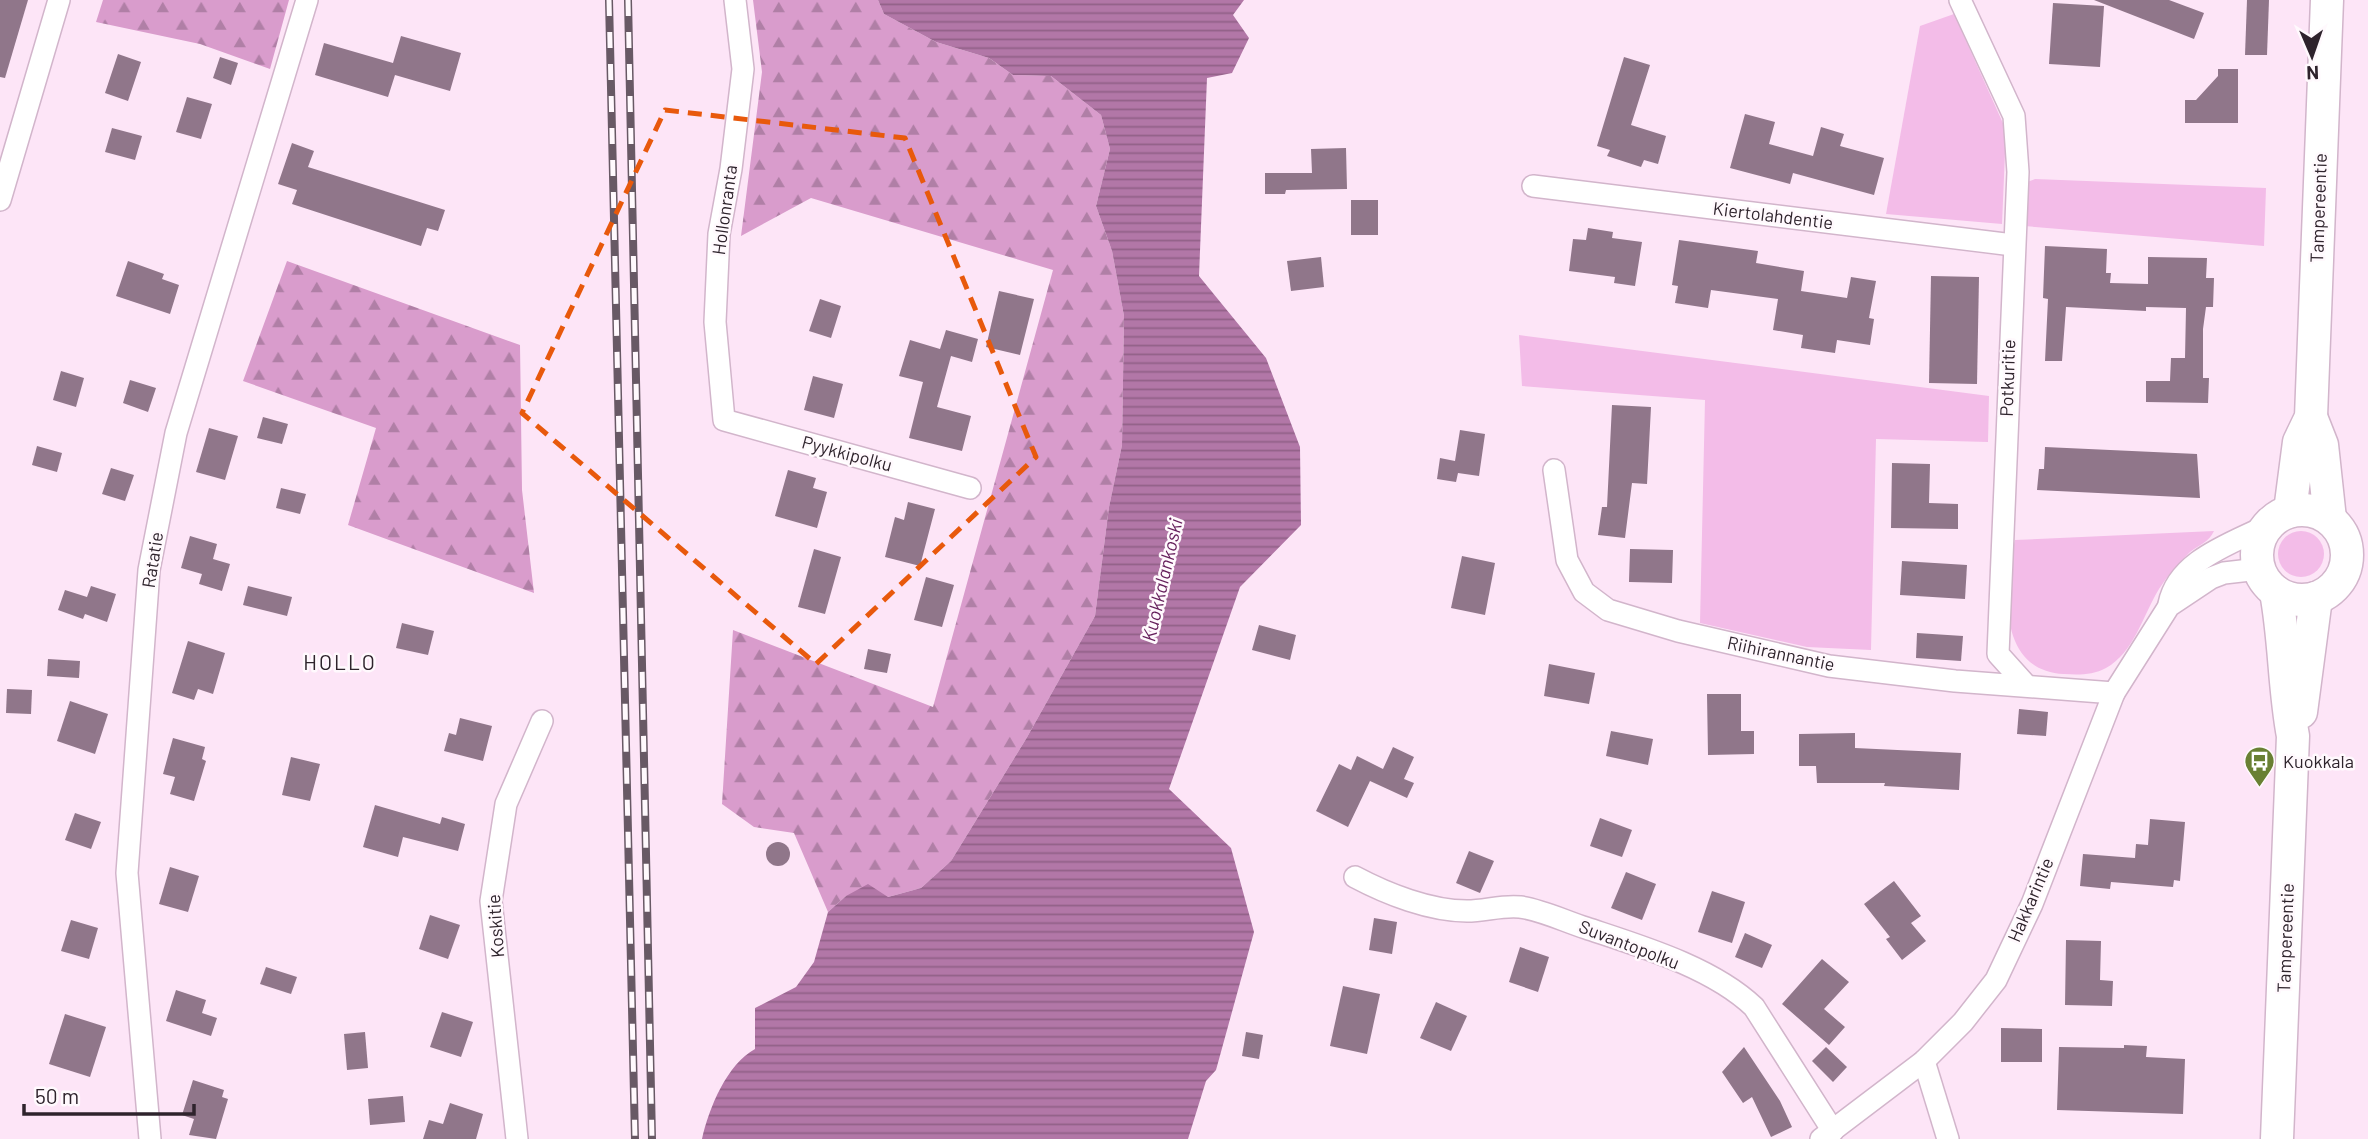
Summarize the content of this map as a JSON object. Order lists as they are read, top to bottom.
{
  "streets": {
    "main road": ["Tampereentie"],
    "street": [
      "Hollonranta",
      "Kiertolahdentie",
      "Potkuritie",
      "Pyykkipolku",
      "Ratatie",
      "Riihirannantie",
      "Hakkarintie",
      "Koskitie",
      "Suvantopolku"
    ]
  },
  "crossings": [
    ["Tampereentie", "Hakkarintie"],
    ["Hollonranta", "Pyykkipolku"],
    ["Kiertolahdentie", "Potkuritie"],
    ["Potkuritie", "Riihirannantie"],
    ["Riihirannantie", "Hakkarintie"],
    ["Hakkarintie", "Suvantopolku"]
  ],
  "districts": ["HOLLO"],
  "water": ["Kuokkalankoski"],
  "places": {
    "bus stop": ["Kuokkala"]
  },
  "scale_bar": "50 m",
  "north": "bottom"
}
